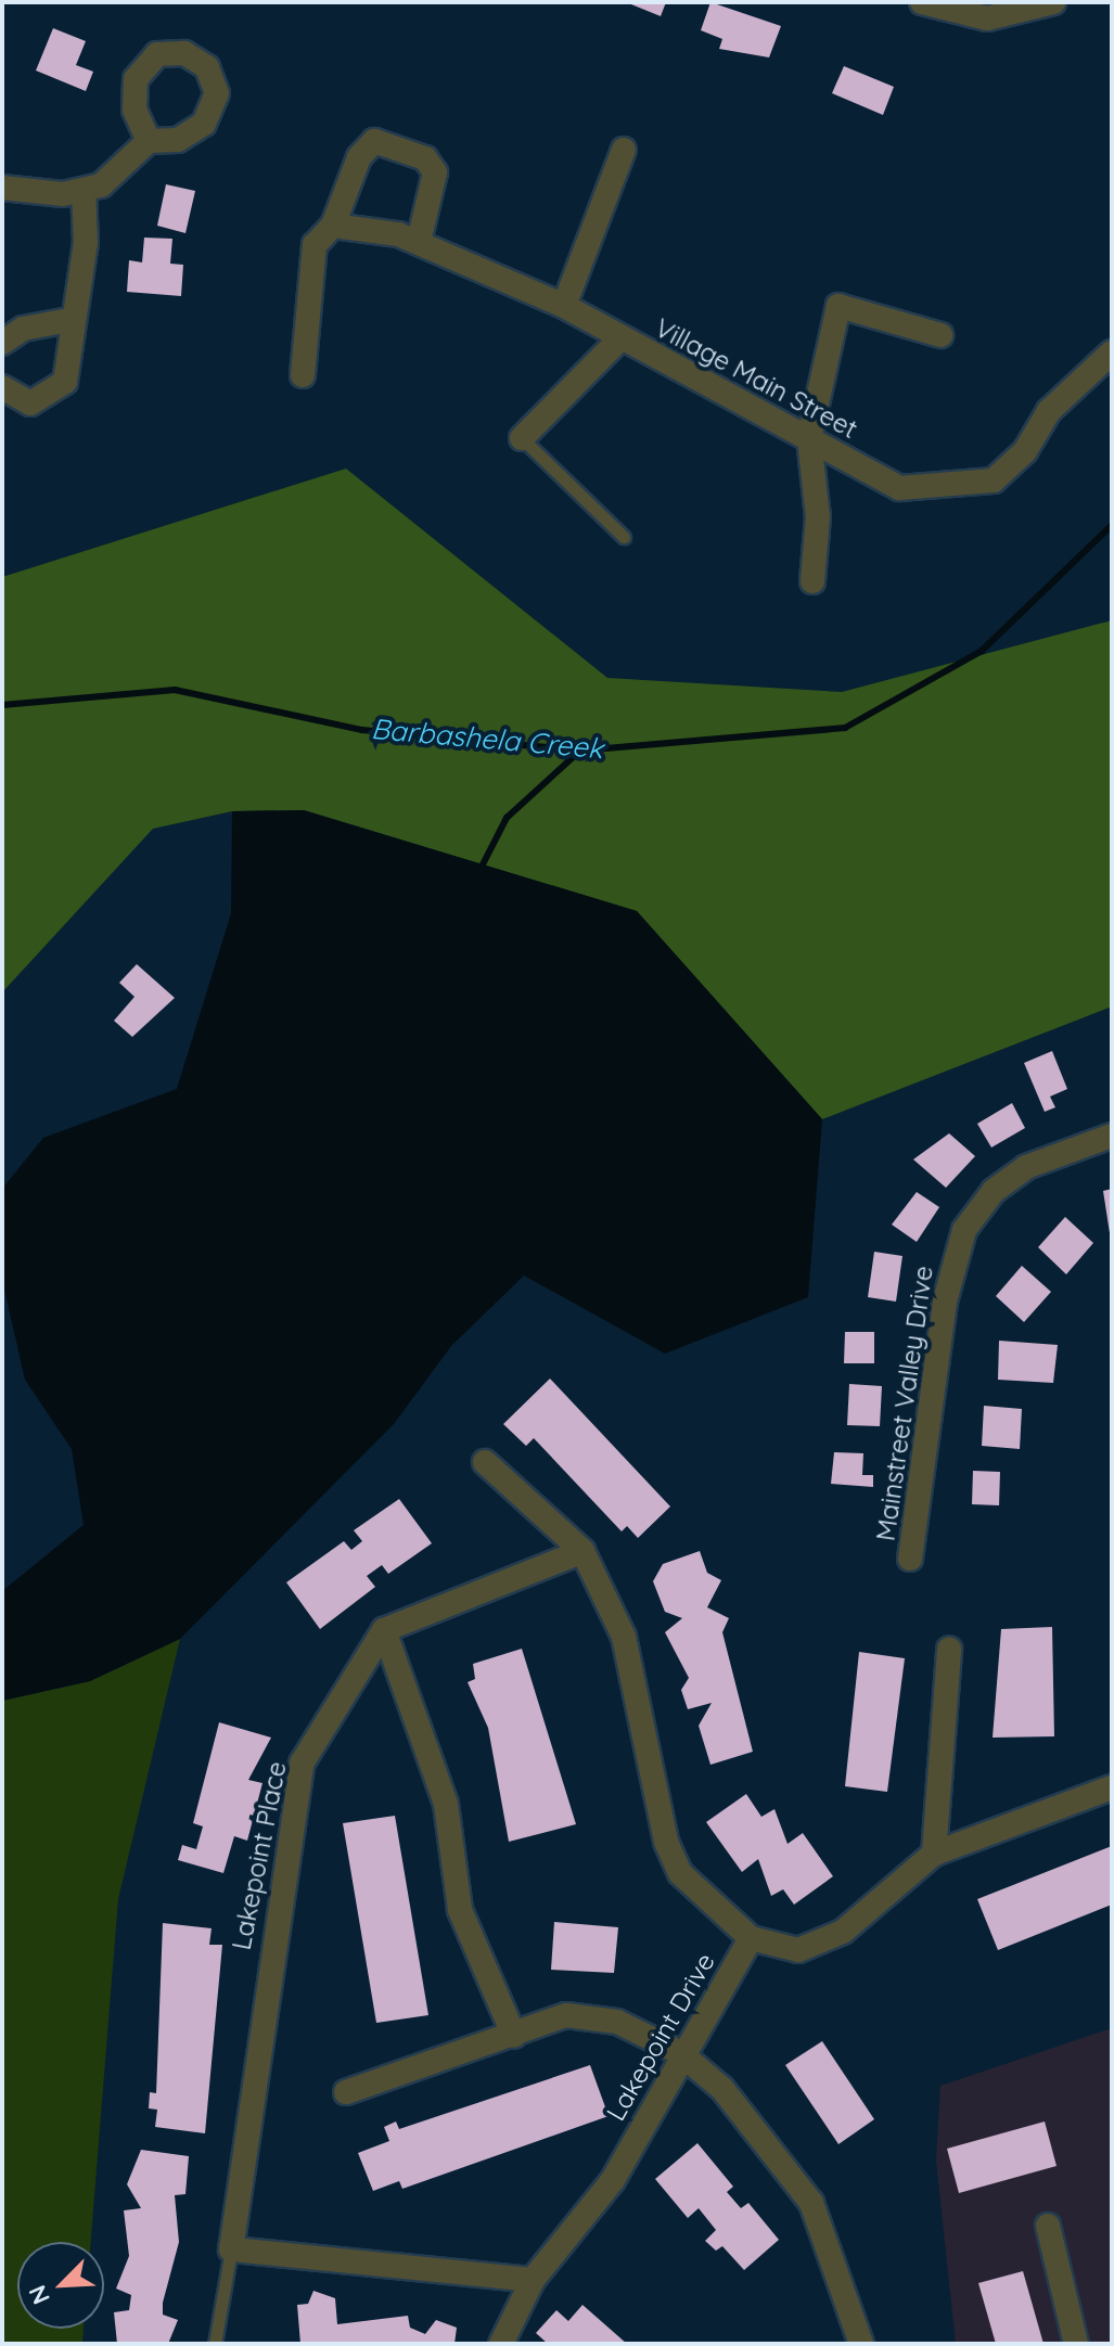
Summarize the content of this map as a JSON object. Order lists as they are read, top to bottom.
{
  "streets": {
    "street": [
      "Village Main Street",
      "Mainstreet Valley Drive",
      "Lakepoint Place",
      "Lakepoint Drive"
    ]
  },
  "water": ["Barbashela Creek"],
  "north": "bottom left"
}
